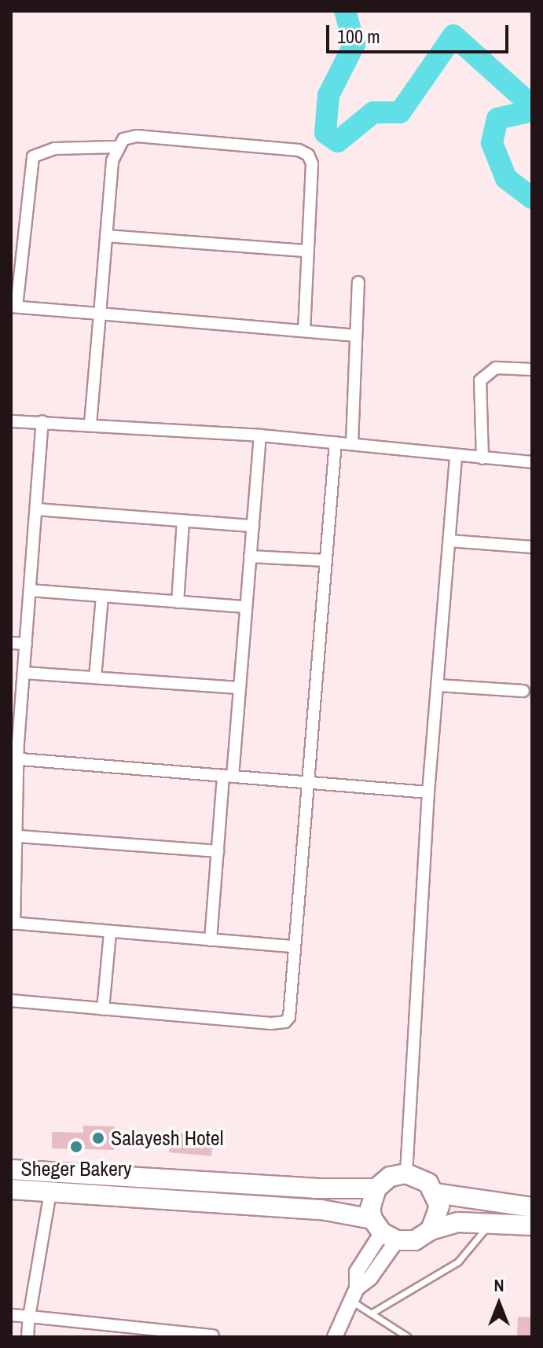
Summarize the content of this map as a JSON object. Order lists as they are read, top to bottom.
{
  "places": ["Salayesh Hotel", "Sheger Bakery"],
  "scale_bar": "100 m",
  "north": "top"
}
